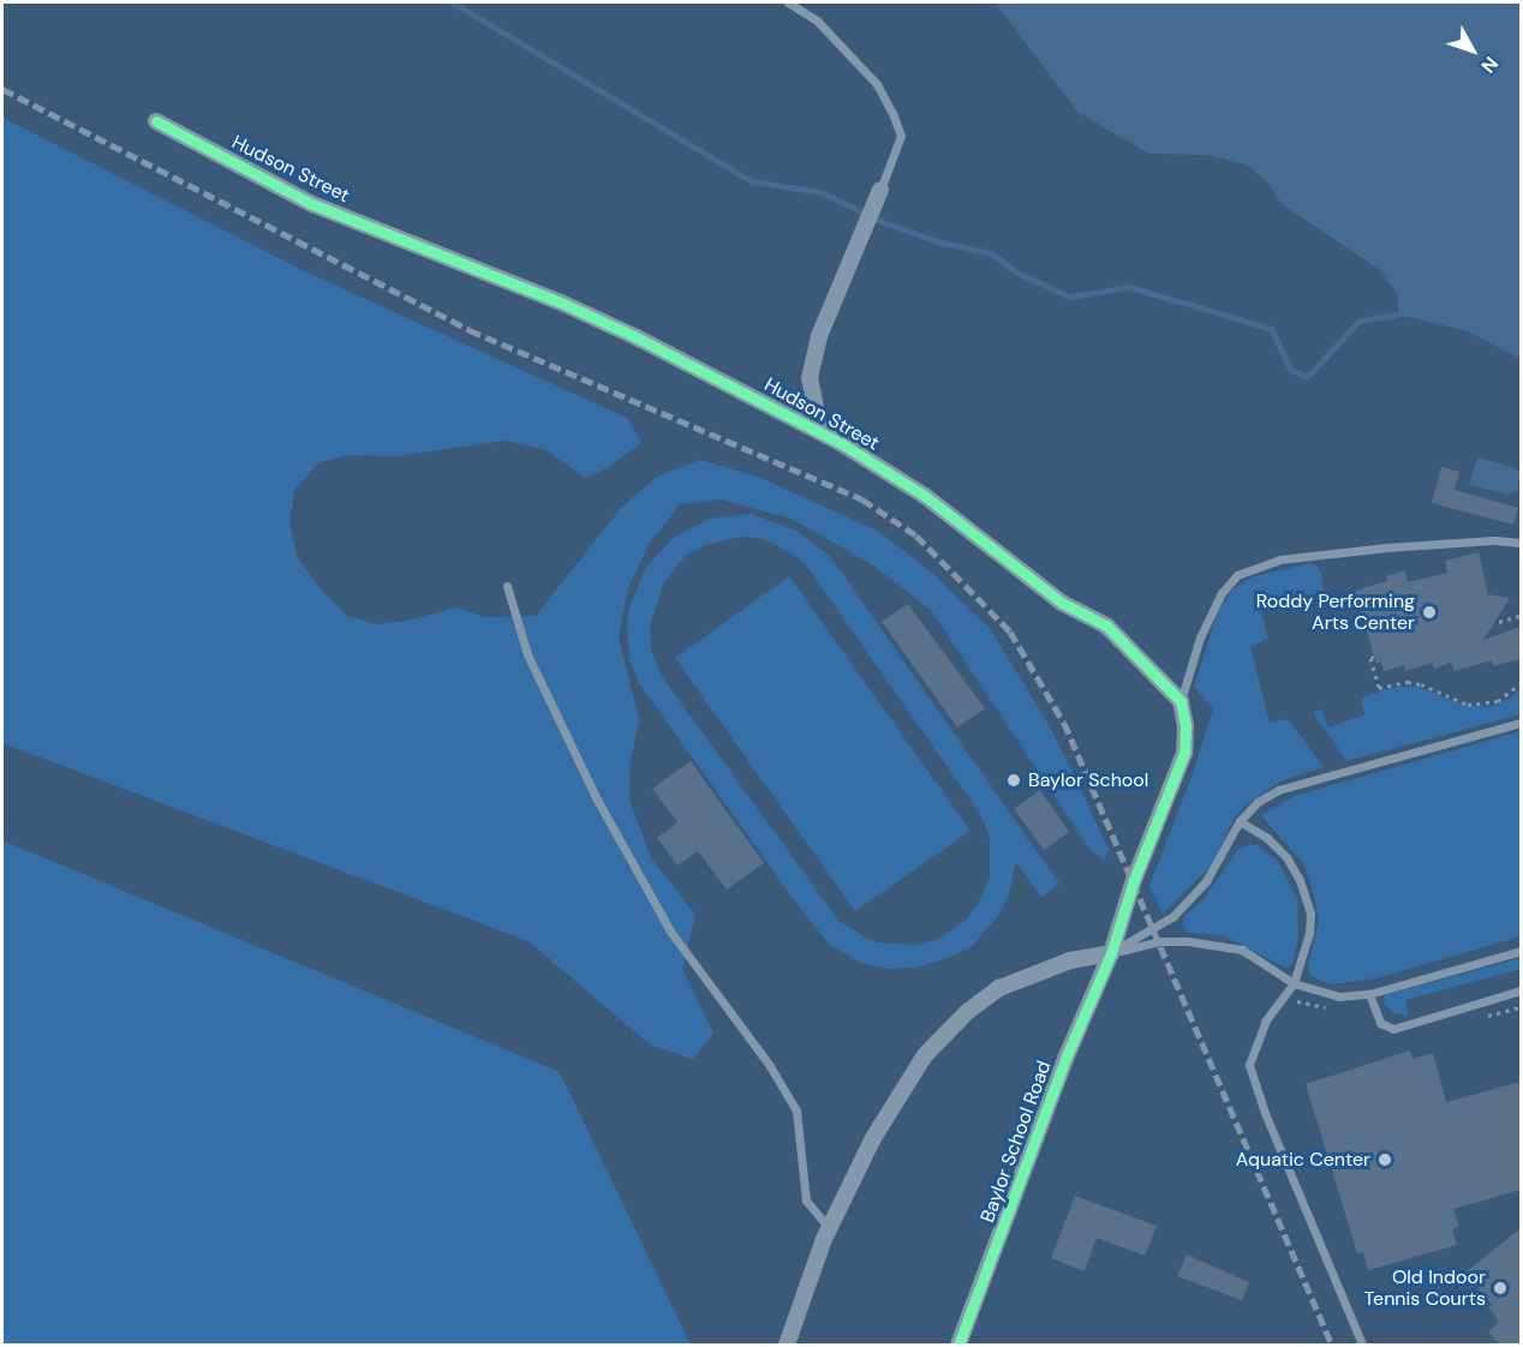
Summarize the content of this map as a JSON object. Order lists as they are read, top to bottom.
{
  "streets": {
    "street": ["Hudson Street", "Baylor School Road"]
  },
  "places": [
    "Roddy Performing Arts Center",
    "Baylor School",
    "Aquatic Center",
    "Old Indoor Tennis Courts"
  ],
  "north": "bottom right"
}
